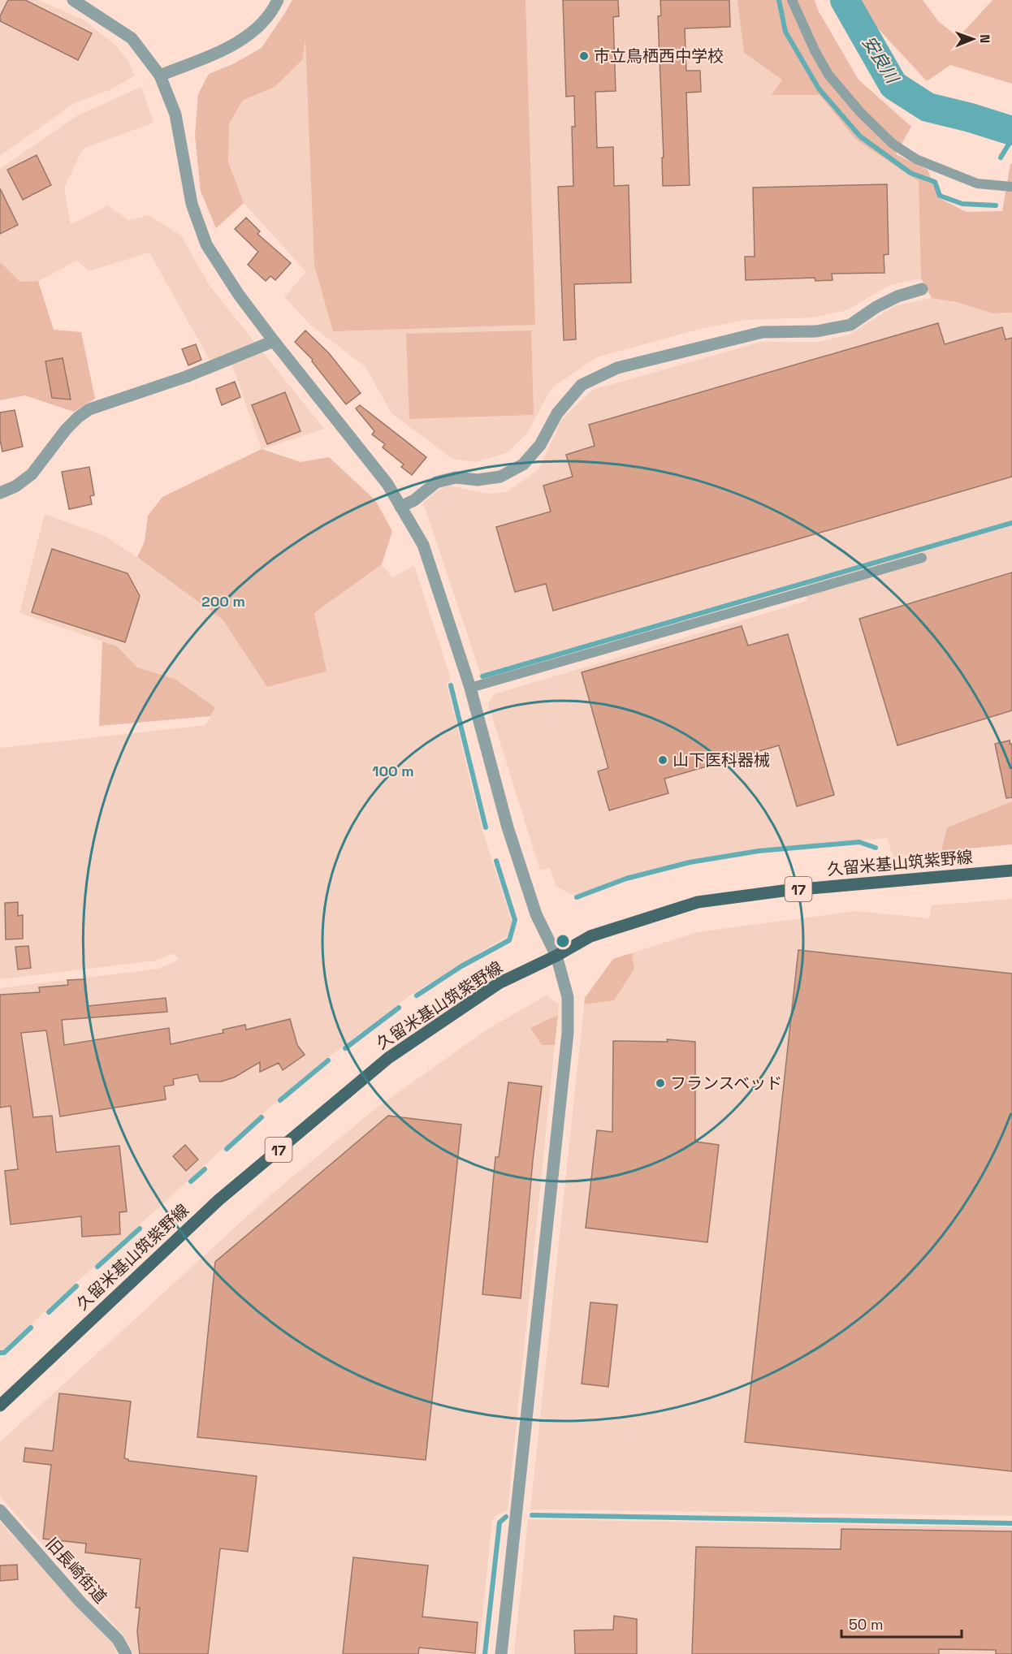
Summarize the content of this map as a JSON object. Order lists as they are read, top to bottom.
{
  "streets": {
    "main road": ["久留米基山筑紫野線", "17"],
    "street": ["旧長崎街道"]
  },
  "water": ["安良川"],
  "places": ["市立鳥栖西中学校", "山下医科器械", "フランスベッド"],
  "scale_bar": "50 m",
  "north": "right",
  "rings": ["200 m", "100 m"]
}
